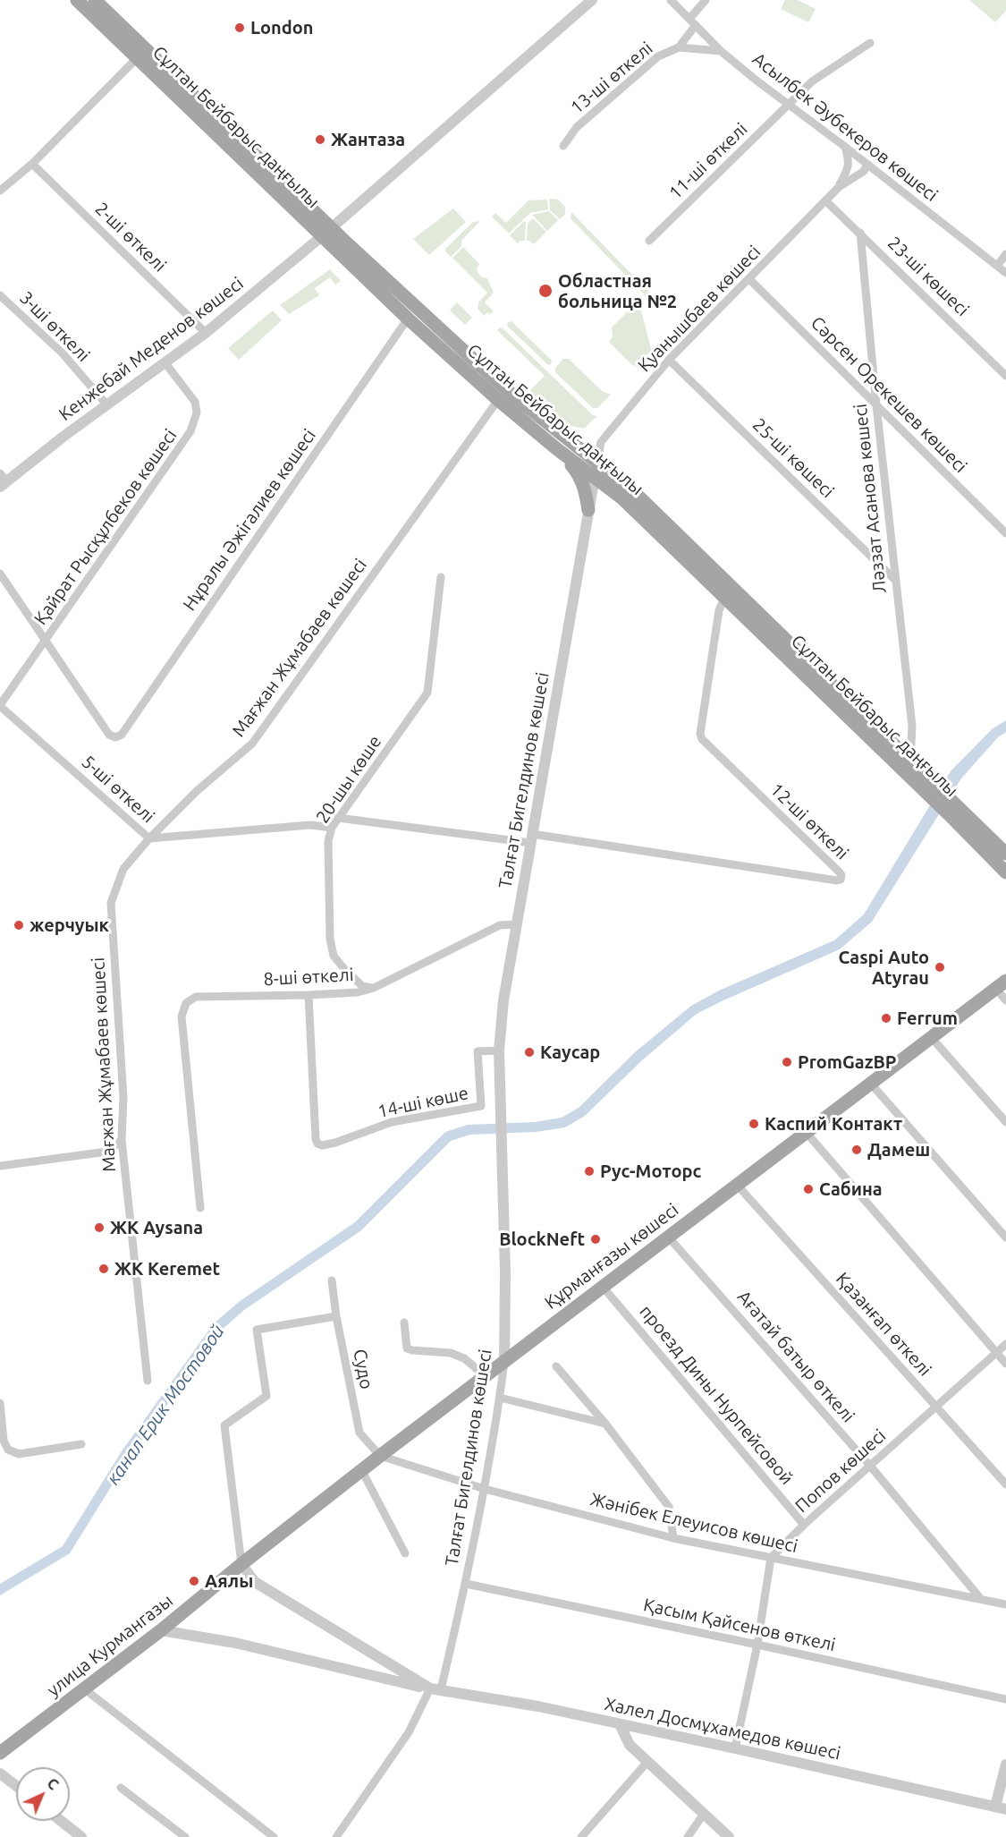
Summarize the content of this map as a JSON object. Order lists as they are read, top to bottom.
{
  "streets": {
    "main road": ["Сұлтан Бейбарыс даңғылы", "Құрманғазы көшесі", "улица Курмангазы"],
    "street": [
      "13-ші өткелі",
      "Асылбек Әубекеров көшесі",
      "11-ші өткелі",
      "2-ші өткелі",
      "23-ші көшесі",
      "Қуанышбаев көшесі",
      "3-ші өткелі",
      "Кенжебай Меденов көшесі",
      "Сәрсен Орекешев көшесі",
      "25-ші көшесі",
      "Ләззат Асанова көшесі",
      "Нұралы Әжiгалиев көшесi",
      "Қайрат Рысқұлбеков көшесі",
      "Мағжан Жұмабаев көшесі",
      "20-шы көше",
      "Талғат Бигелдинов көшесі",
      "5-ші өткелі",
      "12-ші өткелі",
      "8-ші өткелі",
      "14-ші көше",
      "Қазанғап өткелі",
      "Ағатай батыр өткелі",
      "Судо",
      "проезд Дины Нурпейсовой",
      "Попов көшесі",
      "Жәнібек Елеуисов көшесі",
      "Қасым Қайсенов өткелі",
      "Халел Досмұхамедов көшесі"
    ]
  },
  "crossings": [
    ["13-ші өткелі", "Асылбек Әубекеров көшесі"],
    ["Сұлтан Бейбарыс даңғылы", "Қуанышбаев көшесі"],
    ["Сұлтан Бейбарыс даңғылы", "Кенжебай Меденов көшесі"],
    ["Сұлтан Бейбарыс даңғылы", "Ләззат Асанова көшесі"],
    ["Сұлтан Бейбарыс даңғылы", "Нұралы Әжiгалиев көшесi"],
    ["Сұлтан Бейбарыс даңғылы", "Мағжан Жұмабаев көшесі"],
    ["Сұлтан Бейбарыс даңғылы", "Талғат Бигелдинов көшесі"],
    ["Сұлтан Бейбарыс даңғылы", "12-ші өткелі"],
    ["Асылбек Әубекеров көшесі", "11-ші өткелі"],
    ["Асылбек Әубекеров көшесі", "Қуанышбаев көшесі"],
    ["2-ші өткелі", "Кенжебай Меденов көшесі"],
    ["23-ші көшесі", "Қуанышбаев көшесі"],
    ["23-ші көшесі", "Ләззат Асанова көшесі"],
    ["Қуанышбаев көшесі", "Сәрсен Орекешев көшесі"],
    ["Қуанышбаев көшесі", "25-ші көшесі"],
    ["Қуанышбаев көшесі", "Талғат Бигелдинов көшесі"],
    ["3-ші өткелі", "Кенжебай Меденов көшесі"],
    ["Кенжебай Меденов көшесі", "Қайрат Рысқұлбеков көшесі"],
    ["Сәрсен Орекешев көшесі", "Ләззат Асанова көшесі"],
    ["25-ші көшесі", "Ләззат Асанова көшесі"],
    ["Нұралы Әжiгалиев көшесi", "5-ші өткелі"],
    ["Қайрат Рысқұлбеков көшесі", "5-ші өткелі"],
    ["Мағжан Жұмабаев көшесі", "5-ші өткелі"],
    ["20-шы көше", "5-ші өткелі"],
    ["20-шы көше", "8-ші өткелі"],
    ["Талғат Бигелдинов көшесі", "12-ші өткелі"],
    ["Талғат Бигелдинов көшесі", "8-ші өткелі"],
    ["Талғат Бигелдинов көшесі", "14-ші көше"],
    ["Талғат Бигелдинов көшесі", "Құрманғазы көшесі"],
    ["Талғат Бигелдинов көшесі", "Жәнібек Елеуисов көшесі"],
    ["Талғат Бигелдинов көшесі", "Қасым Қайсенов өткелі"],
    ["Талғат Бигелдинов көшесі", "Халел Досмұхамедов көшесі"],
    ["8-ші өткелі", "14-ші көше"],
    ["Құрманғазы көшесі", "Қазанғап өткелі"],
    ["Құрманғазы көшесі", "Ағатай батыр өткелі"],
    ["Құрманғазы көшесі", "Судо"],
    ["Құрманғазы көшесі", "проезд Дины Нурпейсовой"],
    ["Құрманғазы көшесі", "Жәнібек Елеуисов көшесі"],
    ["Құрманғазы көшесі", "улица Курмангазы"],
    ["Құрманғазы көшесі", "Халел Досмұхамедов көшесі"],
    ["Қазанғап өткелі", "Попов көшесі"],
    ["Ағатай батыр өткелі", "Попов көшесі"],
    ["Ағатай батыр өткелі", "Жәнібек Елеуисов көшесі"],
    ["Судо", "Жәнібек Елеуисов көшесі"],
    ["проезд Дины Нурпейсовой", "Попов көшесі"],
    ["Попов көшесі", "Жәнібек Елеуисов көшесі"],
    ["улица Курмангазы", "Халел Досмұхамедов көшесі"]
  ],
  "water": ["канал Ерик Мостовой"],
  "places": [
    "London",
    "Жантаза",
    "Областная больница №2",
    "жерчуык",
    "Caspi Auto Atyrau",
    "Ferrum",
    "Каусар",
    "PromGazBP",
    "Каспий Контакт",
    "Дамеш",
    "Рус-Моторс",
    "Сабина",
    "ЖК Aysana",
    "BlockNeft",
    "ЖК Keremet",
    "Аялы"
  ],
  "north": "top right"
}
